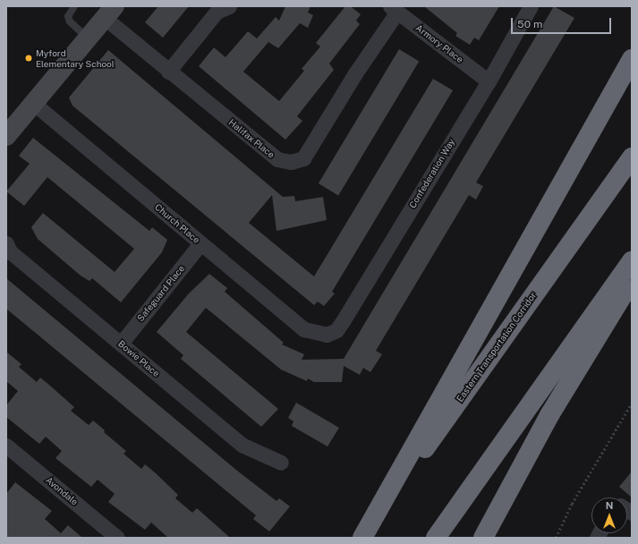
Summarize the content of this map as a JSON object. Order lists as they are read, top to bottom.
{
  "streets": {
    "highway": ["Eastern Transportation Corridor"],
    "street": [
      "Armory Place",
      "Halifax Place",
      "Confederation Way",
      "Church Place",
      "Safeguard Place",
      "Bowie Place",
      "Avondale"
    ]
  },
  "crossings": [
    ["Armory Place", "Halifax Place"],
    ["Armory Place", "Confederation Way"],
    ["Confederation Way", "Church Place"],
    ["Church Place", "Safeguard Place"],
    ["Safeguard Place", "Bowie Place"]
  ],
  "places": ["Myford Elementary School"],
  "scale_bar": "50 m",
  "north": "top"
}
